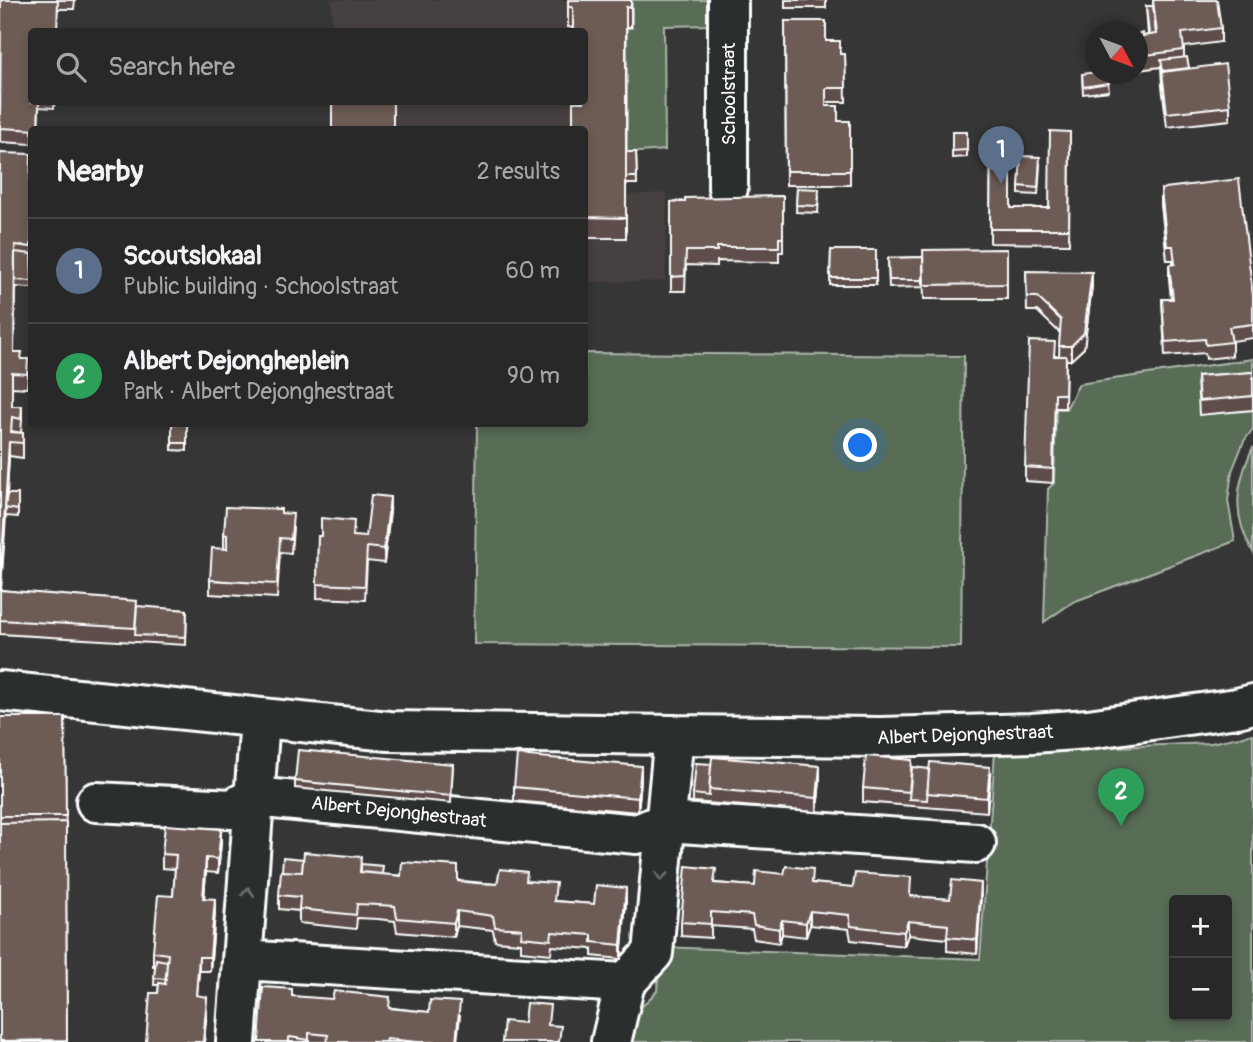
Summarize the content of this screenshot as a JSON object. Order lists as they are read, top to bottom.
{
  "streets": {
    "street": ["Schoolstraat", "Albert Dejonghestraat"]
  },
  "north": "bottom right",
  "page": {
    "search": "Search here",
    "pins": ["1", "2"],
    "heading": ["Nearby", "2 results"],
    "list": [
      {
        "mark": "1",
        "name": "Scoutslokaal",
        "note": "Public building · Schoolstraat",
        "value": "60 m"
      },
      {
        "mark": "2",
        "name": "Albert Dejongheplein",
        "note": "Park · Albert Dejonghestraat",
        "value": "90 m"
      }
    ],
    "map_buttons": ["+", "−"]
  }
}
